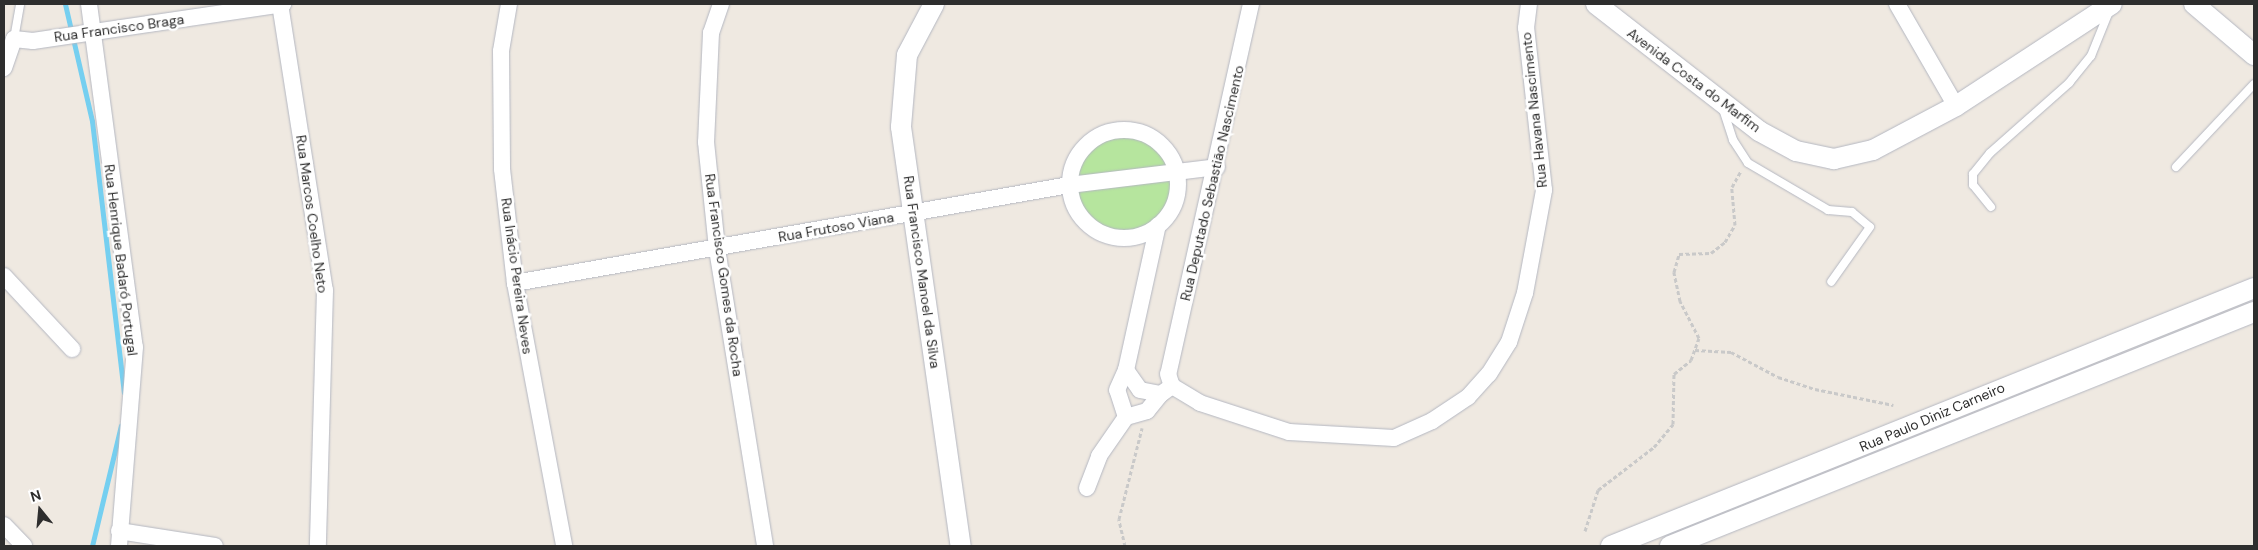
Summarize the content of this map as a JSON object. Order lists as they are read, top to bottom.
{
  "streets": {
    "street": [
      "Rua Francisco Braga",
      "Avenida Costa do Marfim",
      "Rua Havana Nascimento",
      "Rua Deputado Sebastião Nascimento",
      "Rua Marcos Coelho Neto",
      "Rua Frutoso Viana",
      "Rua Henrique Badaró Portugal",
      "Rua Francisco Manoel da Silva",
      "Rua Francisco Gomes da Rocha",
      "Rua Inácio Pereira Neves",
      "Rua Paulo Diniz Carneiro"
    ]
  },
  "crossings": [
    ["Rua Francisco Braga", "Rua Marcos Coelho Neto"],
    ["Rua Francisco Braga", "Rua Henrique Badaró Portugal"],
    ["Rua Havana Nascimento", "Rua Deputado Sebastião Nascimento"],
    ["Rua Deputado Sebastião Nascimento", "Rua Frutoso Viana"],
    ["Rua Frutoso Viana", "Rua Francisco Manoel da Silva"],
    ["Rua Frutoso Viana", "Rua Francisco Gomes da Rocha"],
    ["Rua Frutoso Viana", "Rua Inácio Pereira Neves"]
  ],
  "north": "top"
}
